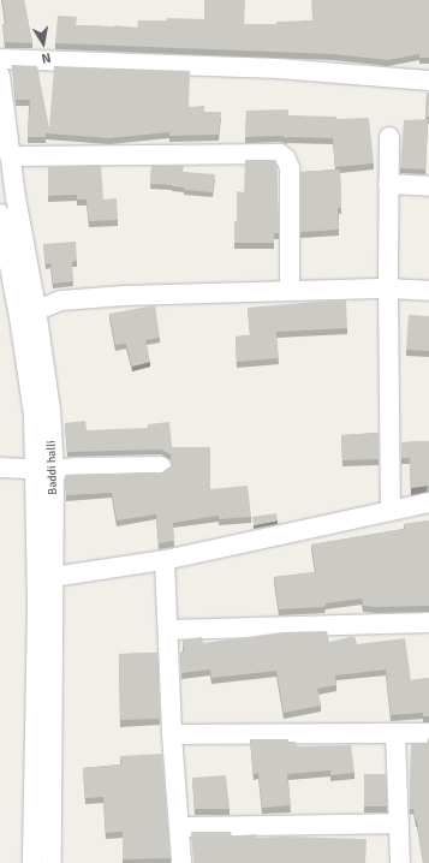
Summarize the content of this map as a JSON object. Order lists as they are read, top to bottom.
{
  "streets": {
    "street": ["Baddi halli"]
  },
  "north": "bottom"
}
